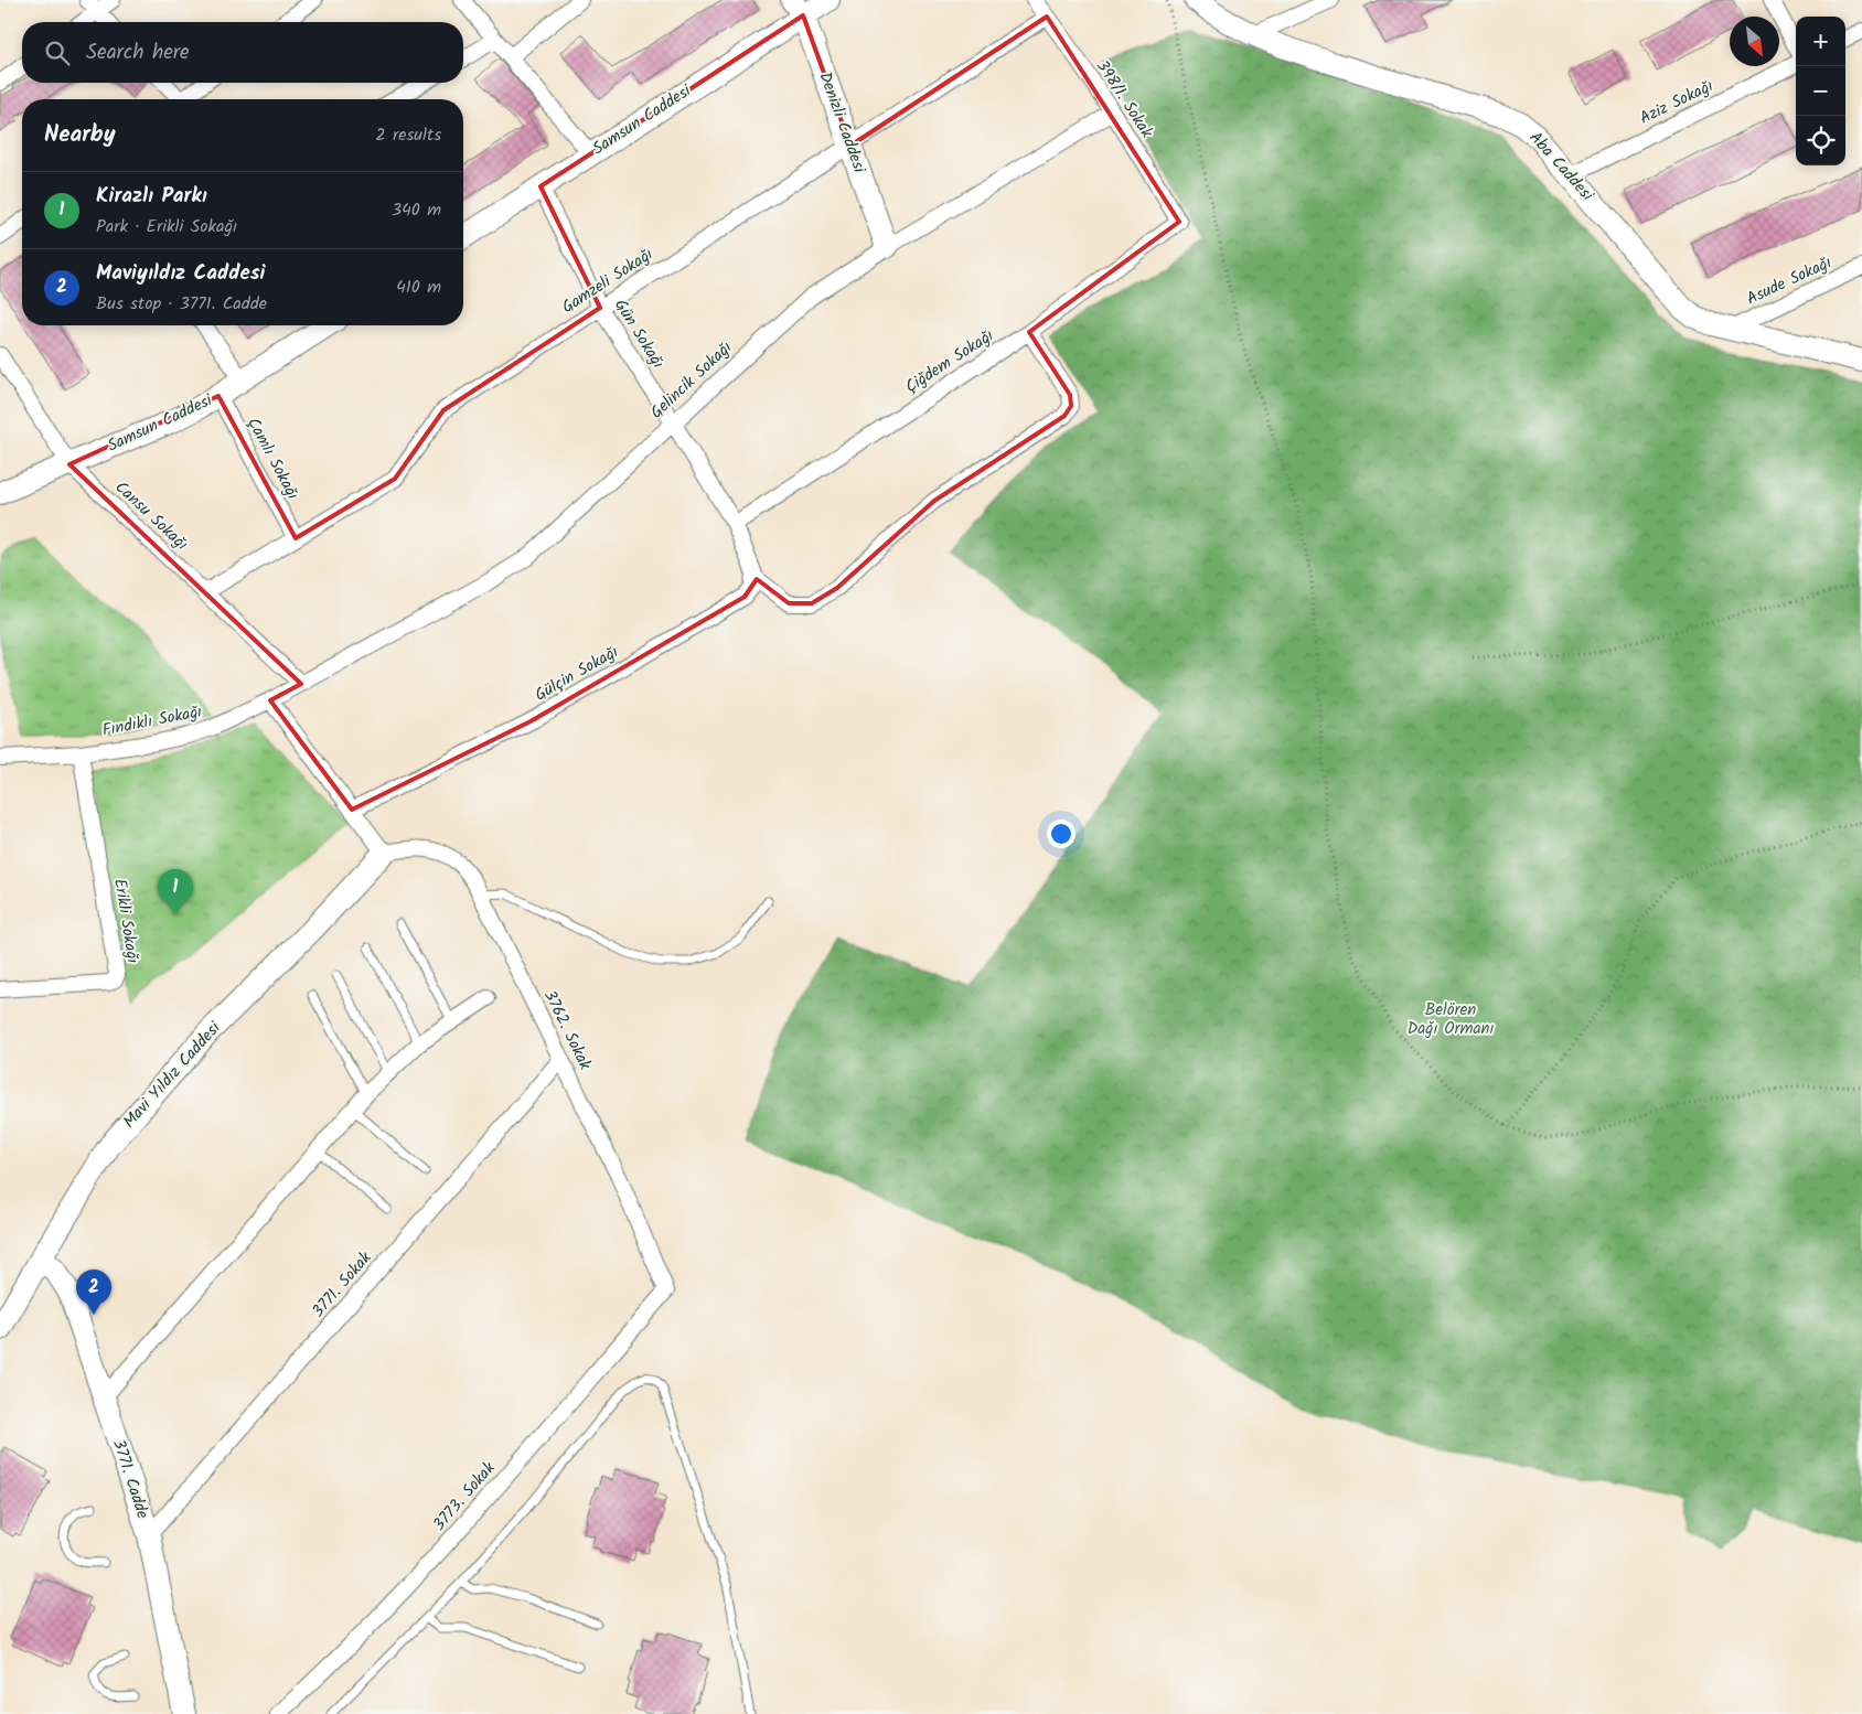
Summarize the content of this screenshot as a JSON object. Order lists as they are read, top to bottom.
{
  "streets": {
    "street": [
      "398/1. Sokak",
      "Aziz Sokağı",
      "Samsun Caddesi",
      "Denizli Caddesi",
      "Aba Caddesi",
      "Gamzeli Sokağı",
      "Asude Sokağı",
      "Gün Sokağı",
      "Çiğdem Sokağı",
      "Gelincik Sokağı",
      "Çamlı Sokağı",
      "Cansu Sokağı",
      "Gülçin Sokağı",
      "Fındıklı Sokağı",
      "Erikli Sokağı",
      "3762. Sokak",
      "Mavi Yıldız Caddesi",
      "3771. Sokak",
      "3771. Cadde",
      "3773. Sokak"
    ]
  },
  "crossings": [
    ["398/1. Sokak", "Gamzeli Sokağı"],
    ["398/1. Sokak", "Çiğdem Sokağı"],
    ["398/1. Sokak", "Gelincik Sokağı"],
    ["Aziz Sokağı", "Aba Caddesi"],
    ["Samsun Caddesi", "Denizli Caddesi"],
    ["Samsun Caddesi", "Gün Sokağı"],
    ["Samsun Caddesi", "Çamlı Sokağı"],
    ["Samsun Caddesi", "Cansu Sokağı"],
    ["Denizli Caddesi", "Gamzeli Sokağı"],
    ["Denizli Caddesi", "Gelincik Sokağı"],
    ["Aba Caddesi", "Asude Sokağı"],
    ["Gamzeli Sokağı", "Gün Sokağı"],
    ["Gamzeli Sokağı", "Çamlı Sokağı"],
    ["Gamzeli Sokağı", "Cansu Sokağı"],
    ["Gün Sokağı", "Çiğdem Sokağı"],
    ["Gün Sokağı", "Gelincik Sokağı"],
    ["Gelincik Sokağı", "Cansu Sokağı"],
    ["Gelincik Sokağı", "Fındıklı Sokağı"],
    ["Cansu Sokağı", "Fındıklı Sokağı"],
    ["Fındıklı Sokağı", "Erikli Sokağı"],
    ["3762. Sokak", "Mavi Yıldız Caddesi"],
    ["3762. Sokak", "3771. Sokak"],
    ["3762. Sokak", "3773. Sokak"],
    ["Mavi Yıldız Caddesi", "3771. Cadde"],
    ["3771. Sokak", "3771. Cadde"]
  ],
  "parks": ["Belören Dağı Ormanı"],
  "north": "bottom right",
  "page": {
    "map_buttons": ["+", "−"],
    "search": "Search here",
    "heading": ["Nearby", "2 results"],
    "list": [
      {
        "mark": "1",
        "name": "Kirazlı Parkı",
        "note": "Park · Erikli Sokağı",
        "value": "340 m"
      },
      {
        "mark": "2",
        "name": "Maviyıldız Caddesi",
        "note": "Bus stop · 3771. Cadde",
        "value": "410 m"
      }
    ],
    "pins": ["1", "2"]
  }
}
